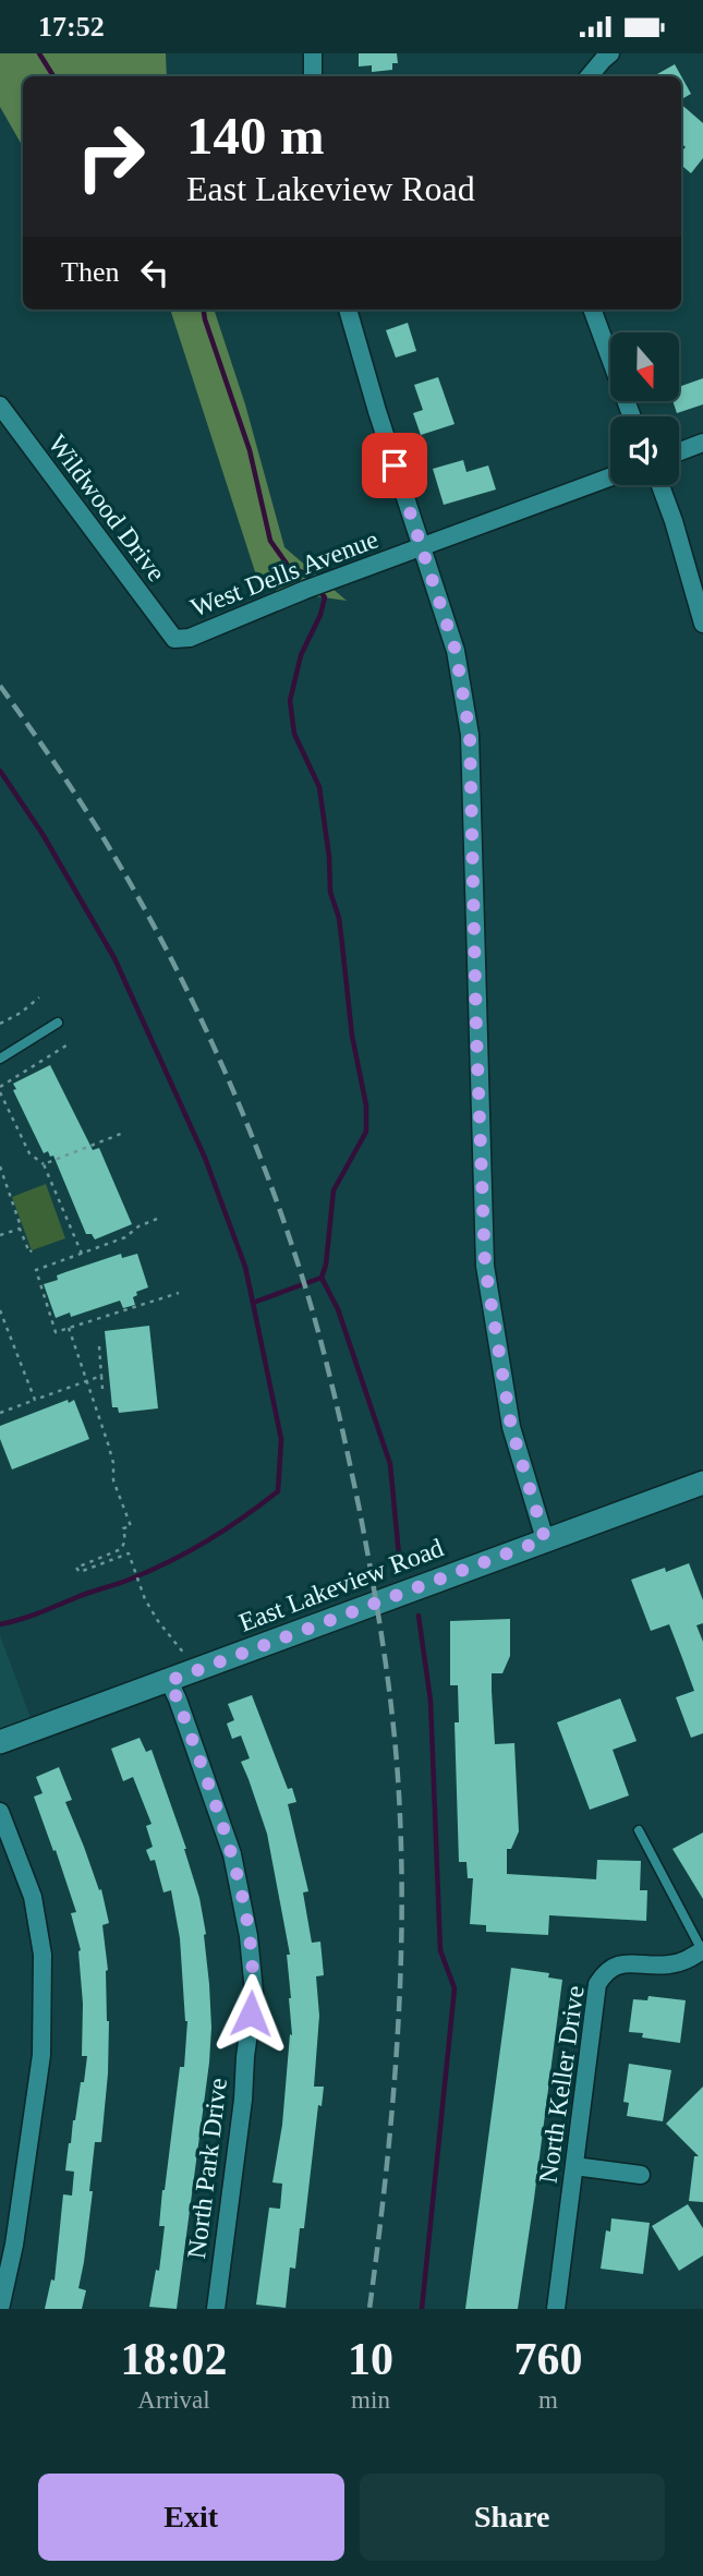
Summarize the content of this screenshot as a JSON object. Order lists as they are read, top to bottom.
{
  "streets": {
    "main road": ["East Lakeview Road"],
    "street": [
      "Wildwood Drive",
      "West Dells Avenue",
      "North Keller Drive",
      "North Park Drive"
    ]
  },
  "crossings": [
    ["Wildwood Drive", "West Dells Avenue"],
    ["East Lakeview Road", "North Park Drive"]
  ],
  "north": "bottom",
  "page": {
    "status": "17:52",
    "turn": ["140 m", "East Lakeview Road"],
    "then": "Then",
    "eta": [
      "18:02",
      "Arrival",
      "10",
      "min",
      "760",
      "m"
    ],
    "buttons": ["Exit", "Share"]
  }
}
